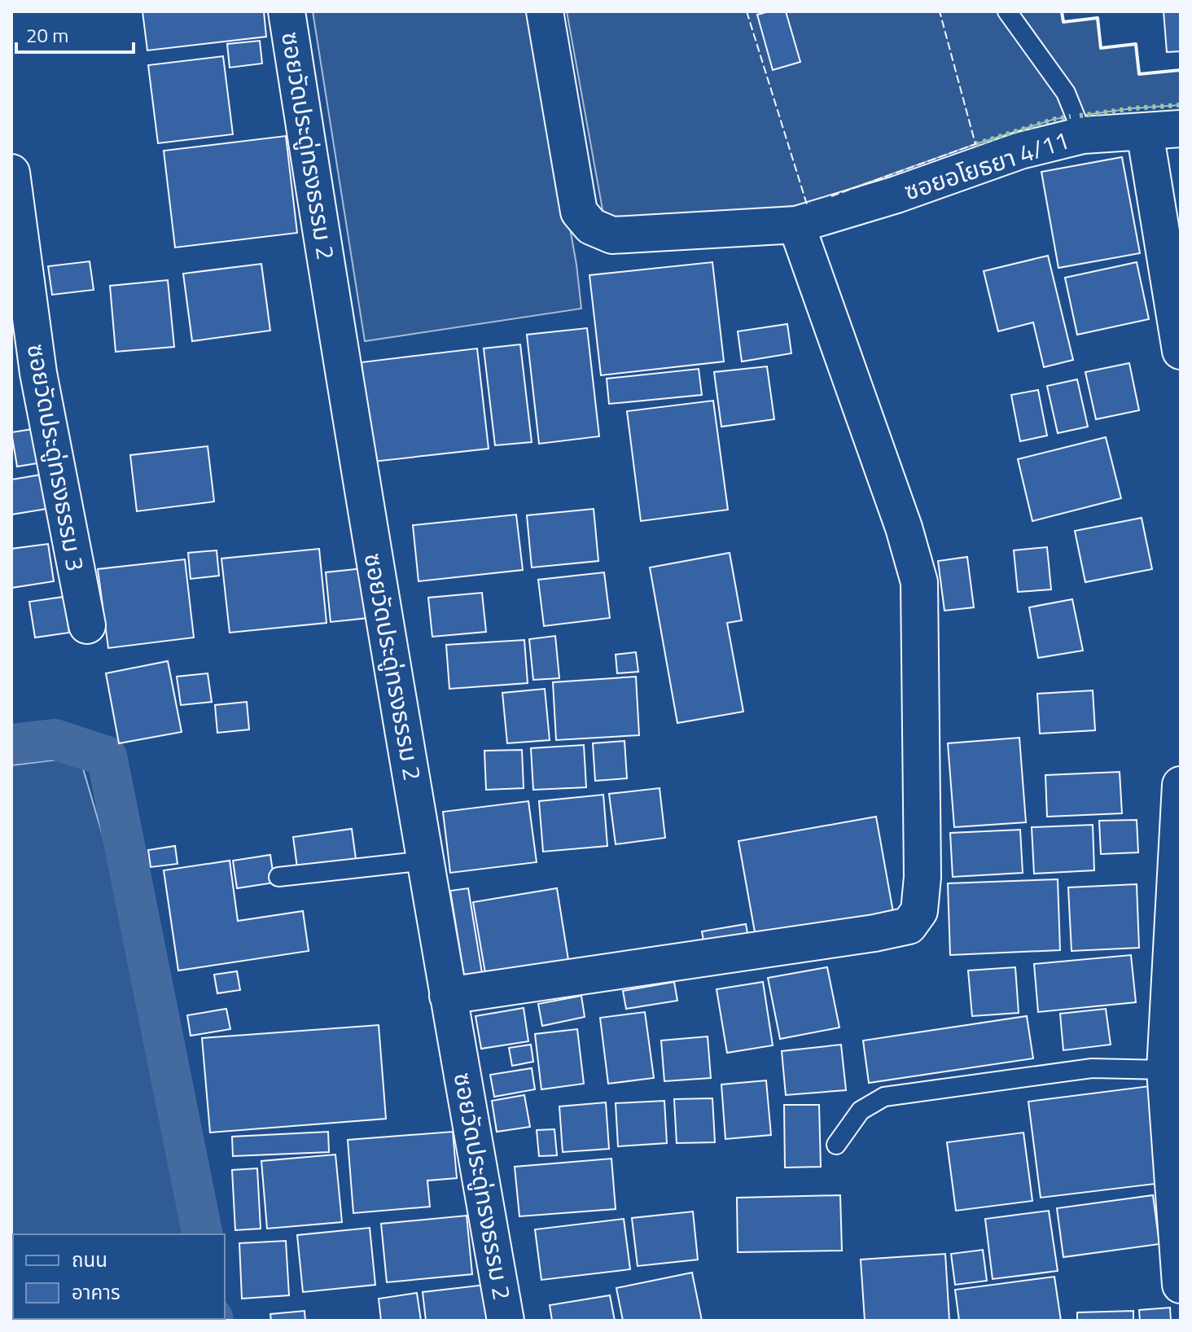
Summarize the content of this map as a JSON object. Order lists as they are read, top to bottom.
{
  "streets": {
    "street": ["ซอยวัดประดู่ทรงธรรม 2", "ซอยอโยธยา 4/11", "ซอยวัดประดู่ทรงธรรม 3"]
  },
  "legend": ["ถนน", "อาคาร"],
  "scale_bar": "20 m"
}
